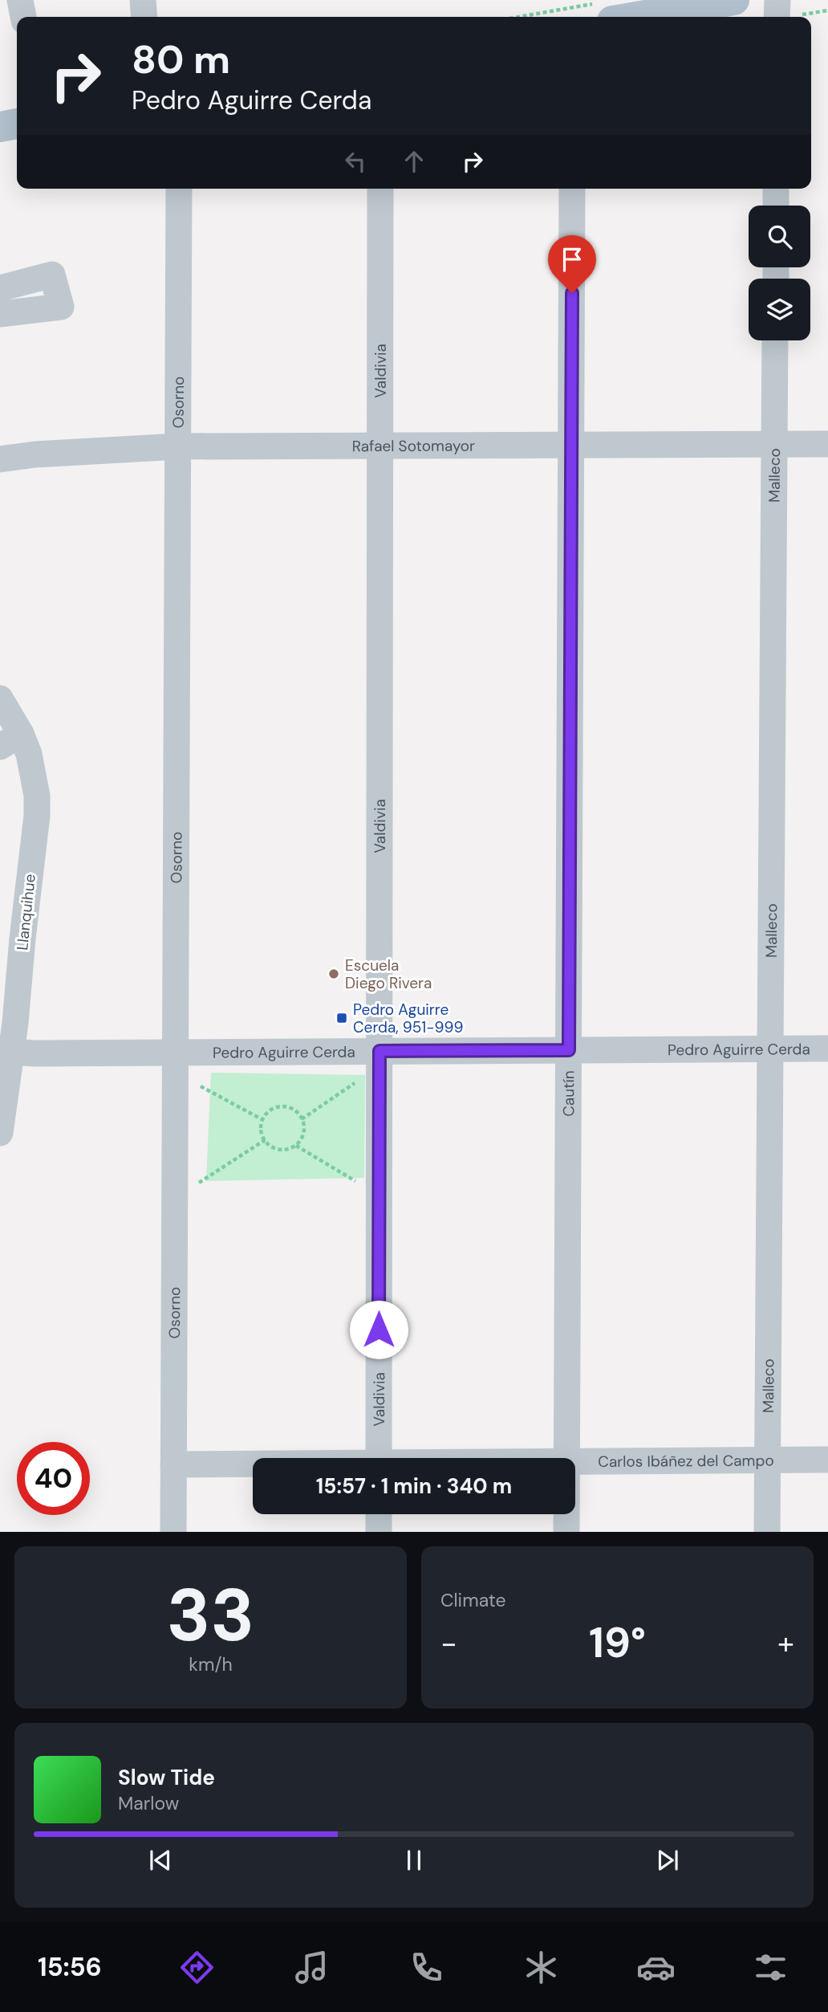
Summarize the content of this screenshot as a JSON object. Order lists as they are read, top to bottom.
{
  "streets": {
    "street": [
      "Valdivia",
      "Osorno",
      "Rafael Sotomayor",
      "Malleco",
      "Llanquihue",
      "Pedro Aguirre Cerda",
      "Cautín",
      "Carlos Ibáñez del Campo"
    ]
  },
  "crossings": [
    ["Valdivia", "Rafael Sotomayor"],
    ["Valdivia", "Pedro Aguirre Cerda"],
    ["Osorno", "Rafael Sotomayor"],
    ["Osorno", "Pedro Aguirre Cerda"],
    ["Osorno", "Carlos Ibáñez del Campo"],
    ["Rafael Sotomayor", "Malleco"],
    ["Rafael Sotomayor", "Cautín"],
    ["Malleco", "Pedro Aguirre Cerda"],
    ["Malleco", "Carlos Ibáñez del Campo"],
    ["Llanquihue", "Pedro Aguirre Cerda"],
    ["Pedro Aguirre Cerda", "Cautín"]
  ],
  "places": {
    "other": ["Escuela Diego Rivera"],
    "transit": ["Pedro Aguirre Cerda, 951-999"]
  },
  "page": {
    "turn": ["80 m", "Pedro Aguirre Cerda"],
    "limit": "40",
    "trip": "15:57 · 1 min · 340 m",
    "tile": [
      ["33", "km/h"],
      "Climate"
    ],
    "heat": ["−", "19°", "+"],
    "song": ["Slow Tide", "Marlow"],
    "tabs": "15:56"
  }
}
